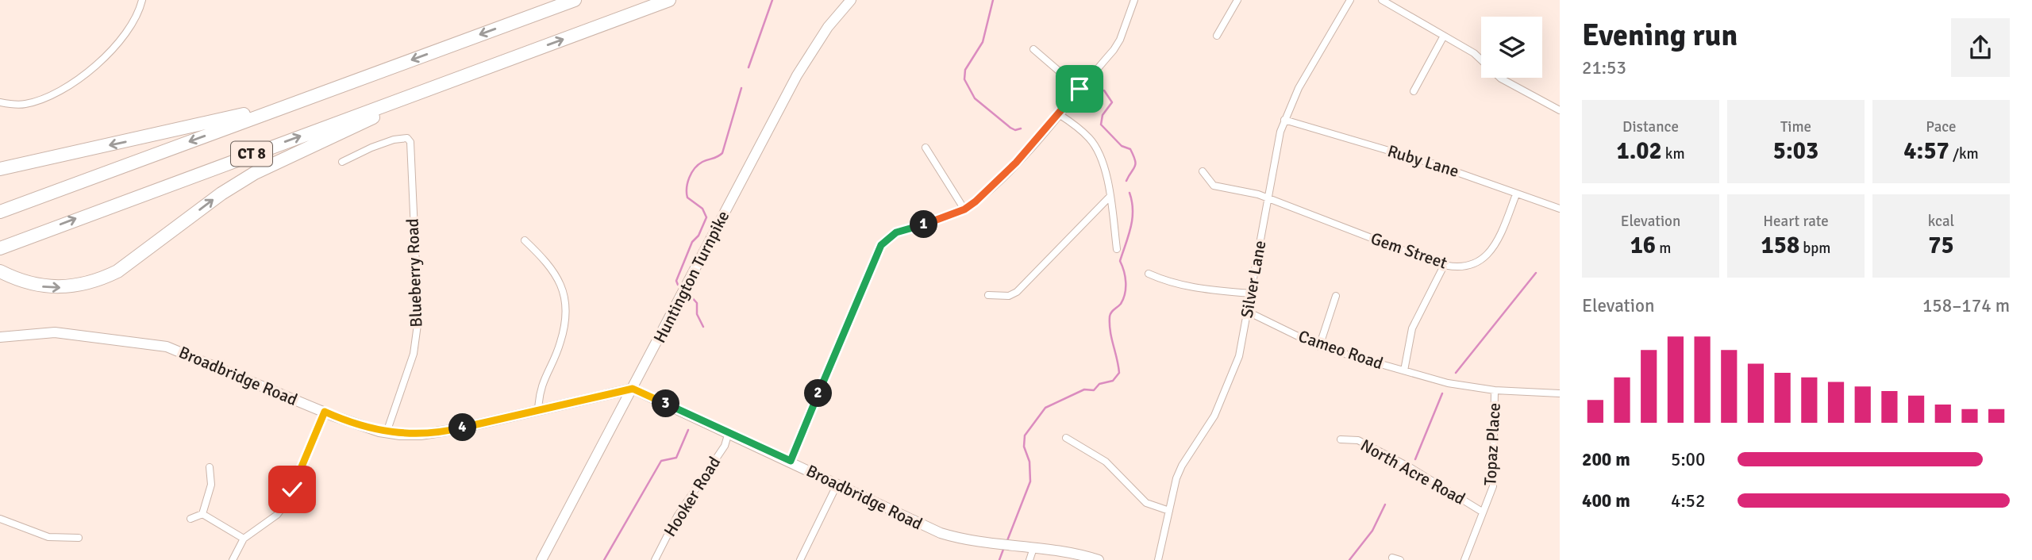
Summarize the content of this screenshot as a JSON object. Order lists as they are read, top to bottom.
{
  "streets": {
    "highway": ["CT 8"],
    "main road": ["Huntington Turnpike", "Broadbridge Road"],
    "street": [
      "Ruby Lane",
      "Gem Street",
      "Blueberry Road",
      "Silver Lane",
      "Cameo Road",
      "Topaz Place",
      "North Acre Road",
      "Hooker Road"
    ]
  },
  "crossings": [
    ["Ruby Lane", "Gem Street"],
    ["Ruby Lane", "Silver Lane"],
    ["Gem Street", "Silver Lane"],
    ["Blueberry Road", "Broadbridge Road"],
    ["Huntington Turnpike", "Broadbridge Road"],
    ["Silver Lane", "Cameo Road"],
    ["Cameo Road", "Topaz Place"],
    ["Broadbridge Road", "Hooker Road"],
    ["Topaz Place", "North Acre Road"]
  ],
  "page": {
    "heading": ["Evening run", "21:53"],
    "stats": [
      ["Distance", "1.02 km"],
      ["Time", "5:03"],
      ["Pace", "4:57 /km"],
      ["Elevation", "16 m"],
      ["Heart rate", "158 bpm"],
      ["kcal", "75"]
    ],
    "pins": [
      "1",
      "2",
      "3",
      "4"
    ],
    "chart": ["Elevation", "158–174 m"],
    "list": [
      {
        "name": "200 m",
        "note": "5:00"
      },
      {
        "name": "400 m",
        "note": "4:52"
      }
    ]
  }
}
